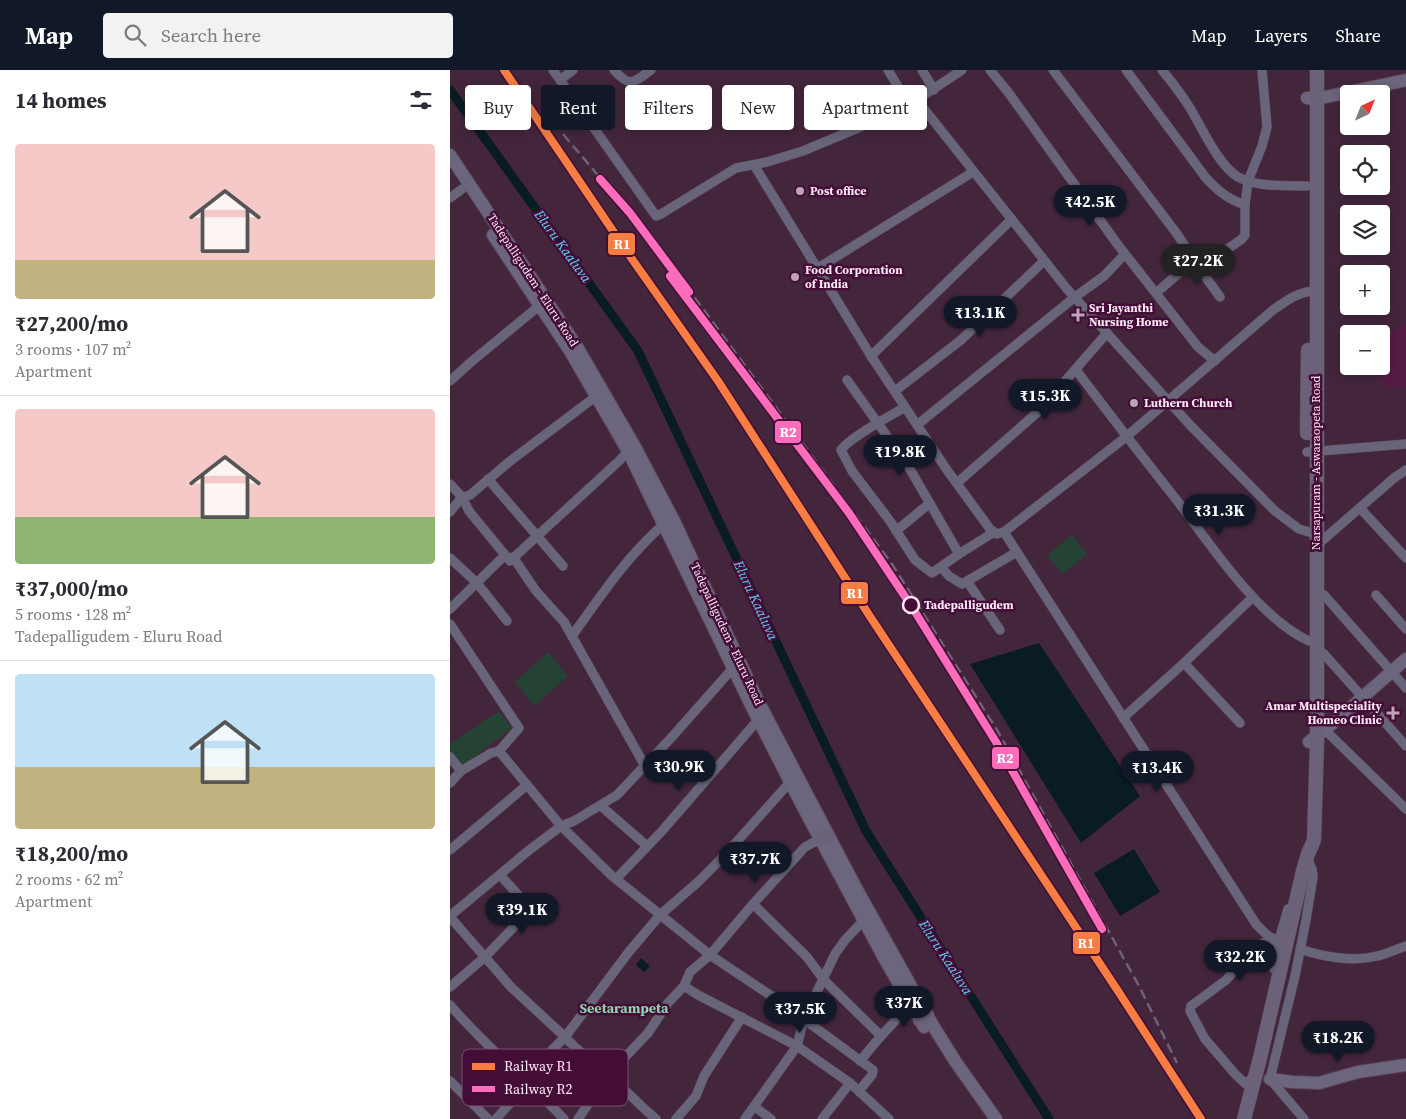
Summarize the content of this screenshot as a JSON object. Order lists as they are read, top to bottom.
{
  "streets": {
    "main road": ["Tadepalligudem - Eluru Road", "Narsapuram - Aswaraopeta Road"]
  },
  "districts": ["Seetarampeta"],
  "water": ["Eluru Kaaluva"],
  "places": {
    "other": [
      "Post office",
      "Food Corporation of India",
      "Luthern Church",
      "Tadepalligudem"
    ],
    "health": ["Sri Jayanthi Nursing Home", "Amar Multispeciality Homeo Clinic"]
  },
  "lines": ["rail line R1", "rail line R2"],
  "legend": ["Railway R1", "Railway R2"],
  "north": "top right",
  "page": {
    "header": "Map",
    "search": "Search here",
    "nav": ["Map", "Layers", "Share"],
    "heading": "14 homes",
    "map_buttons": ["+", "−"],
    "chip": [
      "Buy",
      "Rent",
      "Filters",
      "New",
      "Apartment"
    ],
    "list": [
      {
        "name": "₹27,200/mo",
        "note": "3 rooms · 107 m² · Apartment"
      },
      {
        "name": "₹37,000/mo",
        "note": "5 rooms · 128 m² · Tadepalligudem - Eluru Road"
      },
      {
        "name": "₹18,200/mo",
        "note": "2 rooms · 62 m² · Apartment"
      }
    ],
    "price": [
      "₹42.5K",
      "₹27.2K",
      "₹13.1K",
      "₹15.3K",
      "₹19.8K",
      "₹31.3K",
      "₹30.9K",
      "₹13.4K",
      "₹37.7K",
      "₹39.1K",
      "₹32.2K",
      "₹37K",
      "₹37.5K",
      "₹18.2K"
    ]
  }
}
